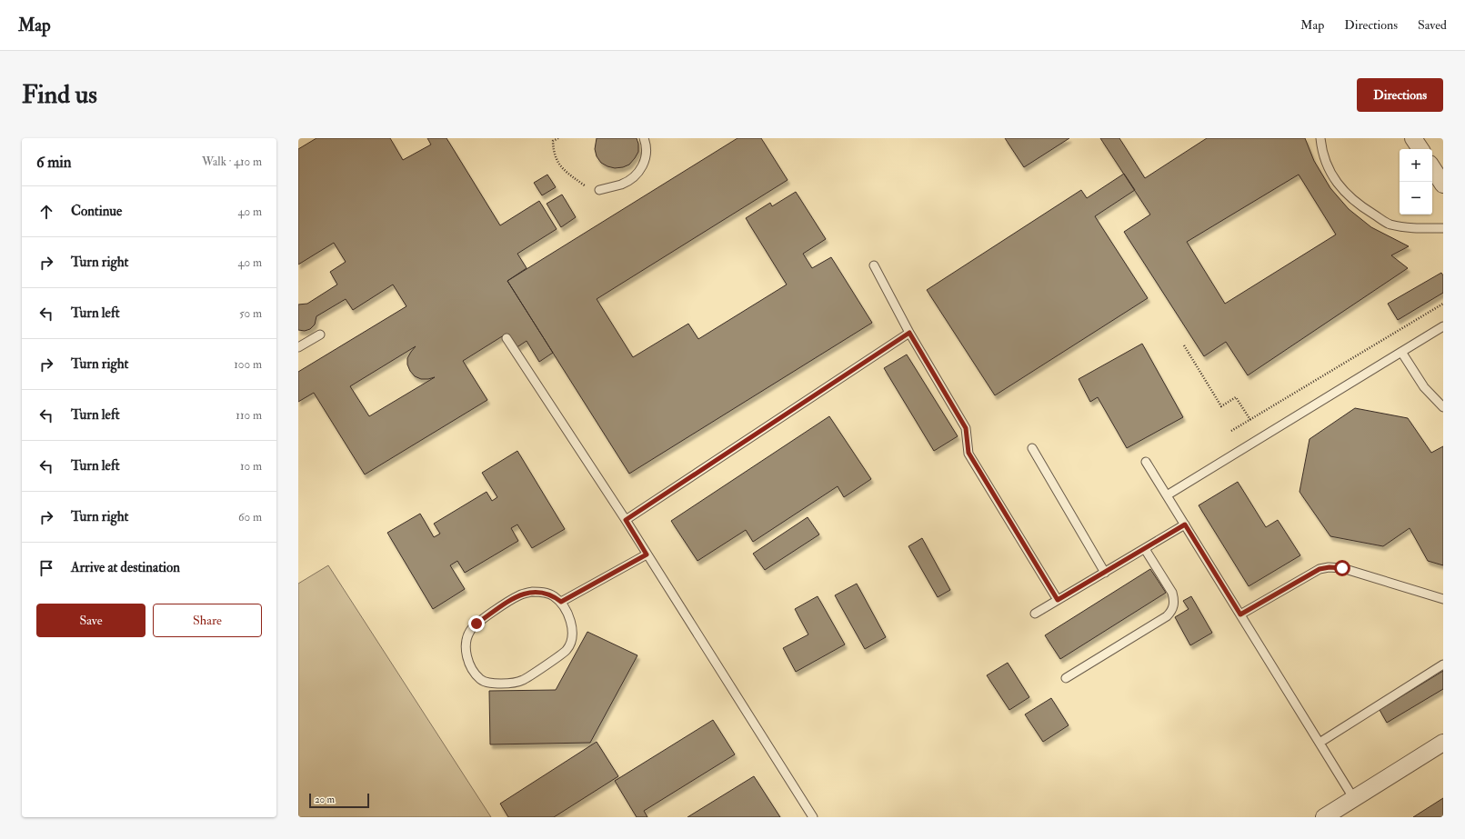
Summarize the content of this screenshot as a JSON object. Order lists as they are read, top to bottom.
{
  "scale_bar": "20 m",
  "page": {
    "header": "Map",
    "nav": ["Map", "Directions", "Saved"],
    "buttons": [
      "Directions",
      ["Save", "Share"]
    ],
    "title": "Find us",
    "heading": ["6 min", "Walk · 410 m"],
    "map_buttons": ["+", "−"],
    "list": [
      ["Continue", "40 m"],
      ["Turn right", "40 m"],
      ["Turn left", "50 m"],
      ["Turn right", "100 m"],
      ["Turn left", "110 m"],
      ["Turn left", "10 m"],
      ["Turn right", "60 m"],
      "Arrive at destination"
    ],
    "scale": "20 m"
  }
}
